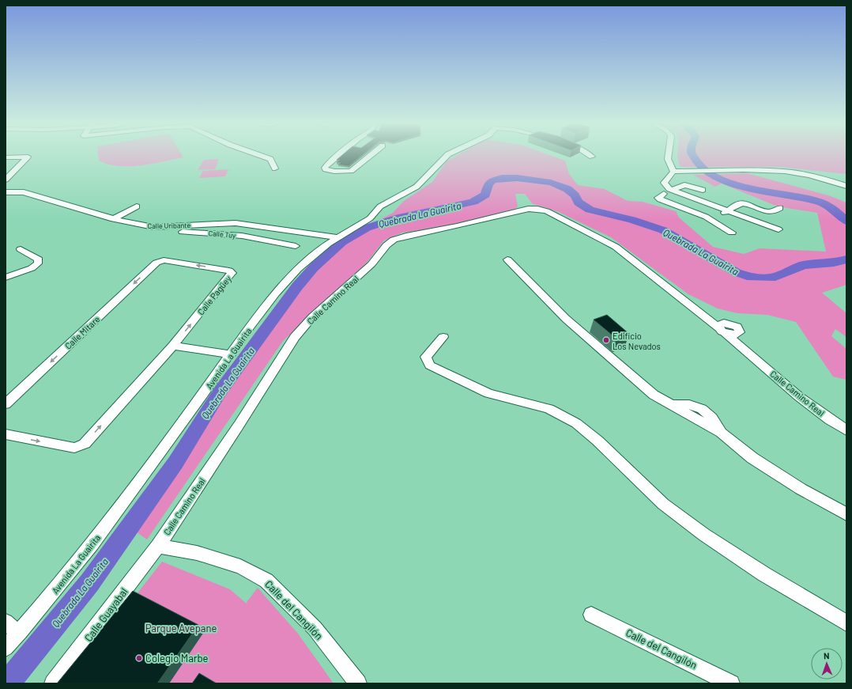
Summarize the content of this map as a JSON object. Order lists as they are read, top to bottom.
{
  "streets": {
    "street": [
      "Calle Uribante",
      "Calle Tuy",
      "Calle Pagüey",
      "Calle Camino Real",
      "Calle Mitare",
      "Avenida La Guairita",
      "Calle del Cangilón",
      "Calle Guayabal"
    ]
  },
  "crossings": [
    ["Calle Uribante", "Calle Tuy"],
    ["Calle Uribante", "Avenida La Guairita"],
    ["Calle Pagüey", "Calle Mitare"],
    ["Calle Camino Real", "Calle del Cangilón"],
    ["Calle Camino Real", "Calle Guayabal"],
    ["Calle del Cangilón", "Calle Guayabal"]
  ],
  "one_way": ["Calle Mitare"],
  "water": ["Quebrada La Guairita"],
  "parks": ["Parque Avepane"],
  "places": ["Edificio Los Nevados", "Colegio Marbe"],
  "north": "top"
}
